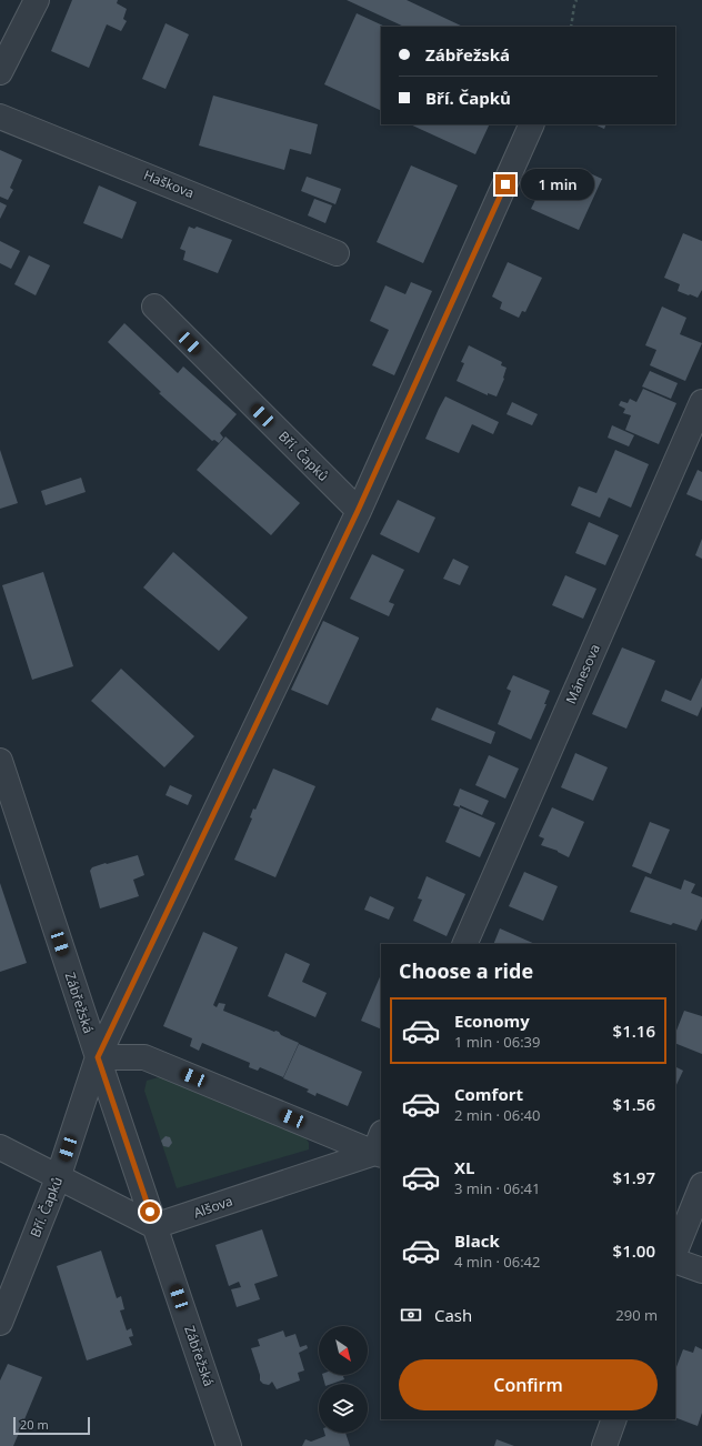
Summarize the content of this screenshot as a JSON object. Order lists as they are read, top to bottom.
{
  "streets": {
    "street": [
      "Haškova",
      "Bří. Čapků",
      "Mánesova",
      "Zábřežská",
      "Alšova"
    ]
  },
  "crossings": [
    ["Bří. Čapků", "Zábřežská"],
    ["Bří. Čapků", "Alšova"],
    ["Zábřežská", "Alšova"]
  ],
  "scale_bar": "20 m",
  "north": "bottom right",
  "page": {
    "banner": ["Zábřežská", "Bří. Čapků"],
    "bubble": "1 min",
    "heading": "Choose a ride",
    "list": [
      {
        "name": "Economy",
        "note": "1 min · 06:39",
        "value": "$1.16"
      },
      {
        "name": "Comfort",
        "note": "2 min · 06:40",
        "value": "$1.56"
      },
      {
        "name": "XL",
        "note": "3 min · 06:41",
        "value": "$1.97"
      },
      {
        "name": "Black",
        "note": "4 min · 06:42",
        "value": "$1.00"
      }
    ],
    "pay": ["Cash", "290 m"],
    "buttons": "Confirm",
    "scale": "20 m"
  }
}
